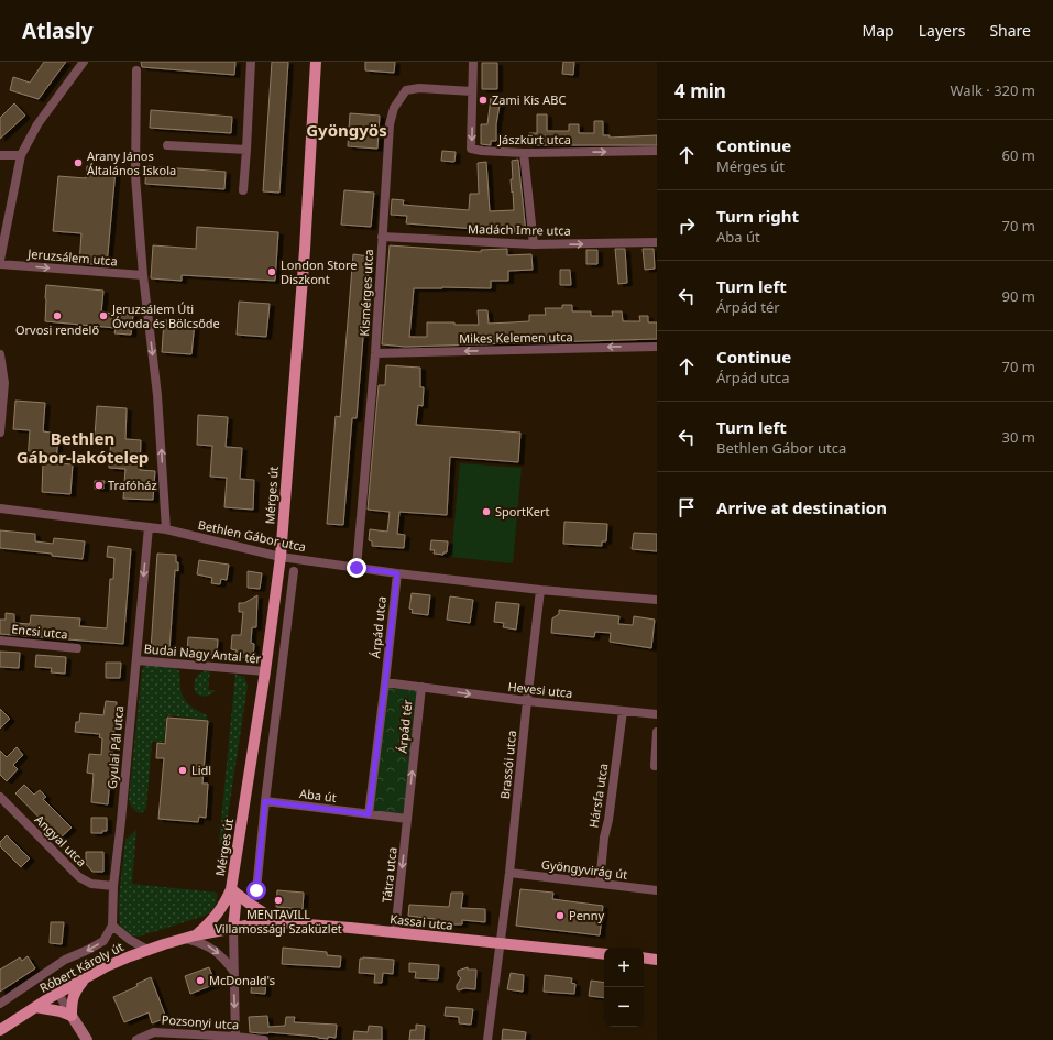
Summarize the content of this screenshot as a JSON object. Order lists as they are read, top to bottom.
{
  "streets": {
    "main road": ["Mérges út", "Kassai utca", "Róbert Károly út"],
    "street": [
      "Jászkürt utca",
      "Madách Imre utca",
      "Jeruzsálem utca",
      "Kismérges utca",
      "Mikes Kelemen utca",
      "Bethlen Gábor utca",
      "Árpád utca",
      "Encsi utca",
      "Budai Nagy Antal tér",
      "Hevesi utca",
      "Árpád tér",
      "Gyulai Pál utca",
      "Brassói utca",
      "Aba út",
      "Hársfa utca",
      "Angyal utca",
      "Gyöngyvirág út",
      "Tátra utca",
      "Pozsonyi utca"
    ]
  },
  "crossings": [
    ["Jászkürt utca", "Kismérges utca"],
    ["Madách Imre utca", "Kismérges utca"],
    ["Kismérges utca", "Mikes Kelemen utca"],
    ["Kismérges utca", "Bethlen Gábor utca"],
    ["Mérges út", "Bethlen Gábor utca"],
    ["Mérges út", "Budai Nagy Antal tér"],
    ["Mérges út", "Kassai utca"],
    ["Mérges út", "Róbert Károly út"],
    ["Bethlen Gábor utca", "Árpád utca"],
    ["Bethlen Gábor utca", "Gyulai Pál utca"],
    ["Bethlen Gábor utca", "Brassói utca"],
    ["Árpád utca", "Árpád tér"],
    ["Budai Nagy Antal tér", "Gyulai Pál utca"],
    ["Hevesi utca", "Árpád tér"],
    ["Hevesi utca", "Brassói utca"],
    ["Hevesi utca", "Hársfa utca"],
    ["Árpád tér", "Aba út"],
    ["Árpád tér", "Tátra utca"],
    ["Gyulai Pál utca", "Angyal utca"],
    ["Brassói utca", "Gyöngyvirág út"],
    ["Brassói utca", "Kassai utca"],
    ["Hársfa utca", "Gyöngyvirág út"],
    ["Tátra utca", "Kassai utca"],
    ["Kassai utca", "Róbert Károly út"]
  ],
  "one_way": [
    "Madách Imre utca",
    "Jeruzsálem utca",
    "Mikes Kelemen utca",
    "Hevesi utca",
    "Tátra utca"
  ],
  "districts": ["Gyöngyös", "Bethlen Gábor-lakótelep"],
  "places": [
    "Zami Kis ABC",
    "Arany János Általános Iskola",
    "London Store Diszkont",
    "Orvosi rendelő",
    "Jeruzsálem Úti Óvoda és Bölcsőde",
    "Trafóház",
    "SportKert",
    "Lidl",
    "MENTAVILL Villamossági Szaküzlet",
    "Penny",
    "McDonald's"
  ],
  "page": {
    "header": "Atlasly",
    "nav": ["Map", "Layers", "Share"],
    "heading": ["4 min", "Walk · 320 m"],
    "list": [
      ["Continue", "Mérges út", "60 m"],
      ["Turn right", "Aba út", "70 m"],
      ["Turn left", "Árpád tér", "90 m"],
      ["Continue", "Árpád utca", "70 m"],
      ["Turn left", "Bethlen Gábor utca", "30 m"],
      "Arrive at destination"
    ],
    "map_buttons": ["+", "−"]
  }
}
